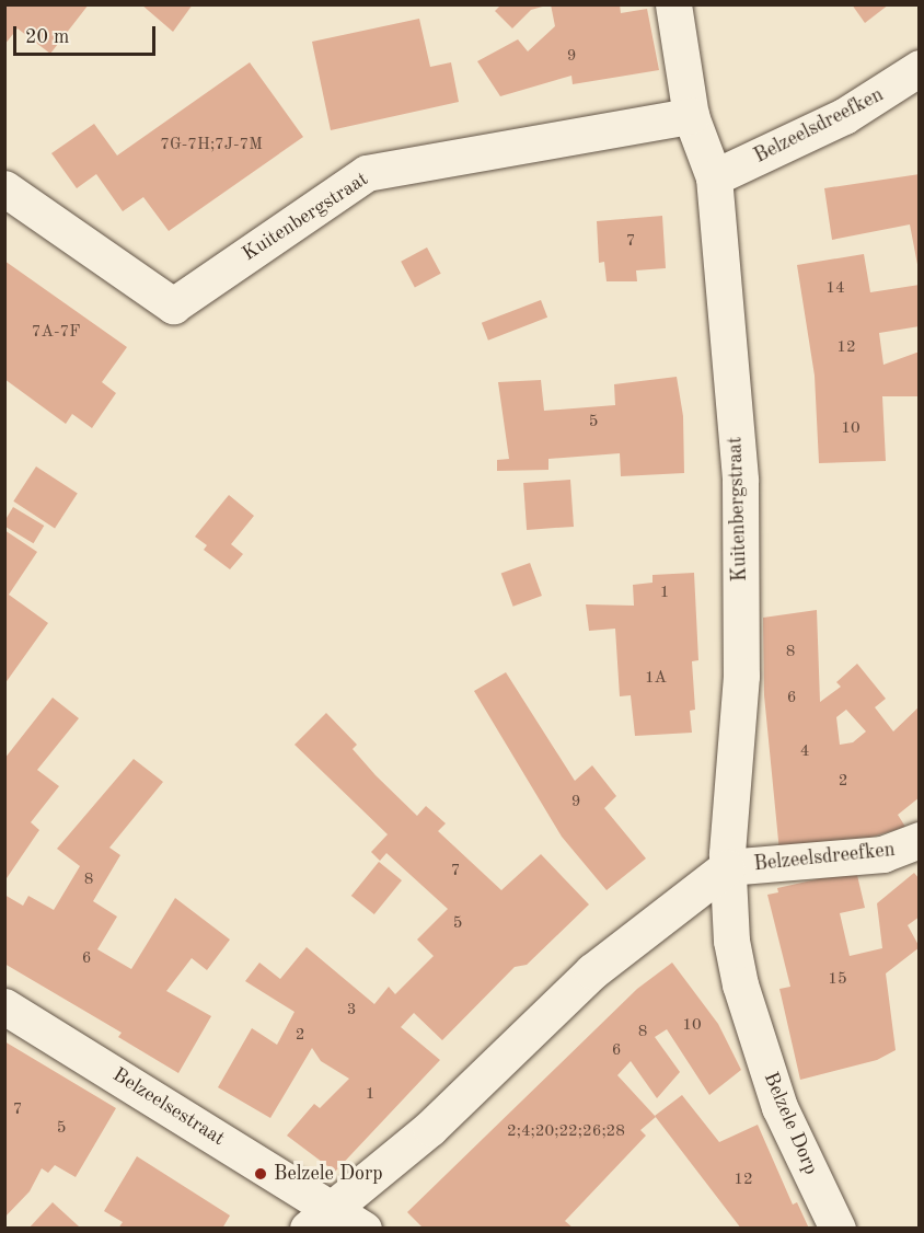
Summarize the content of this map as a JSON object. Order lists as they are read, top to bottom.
{
  "streets": {
    "street": [
      "Belzeelsdreefken",
      "Kuitenbergstraat",
      "Belzeelsestraat",
      "Belzele Dorp"
    ]
  },
  "crossings": [
    ["Belzeelsdreefken", "Kuitenbergstraat"],
    ["Belzeelsdreefken", "Belzele Dorp"],
    ["Kuitenbergstraat", "Belzele Dorp"]
  ],
  "places": ["Belzele Dorp"],
  "house_numbers": [
    "9",
    "7G-7H;7J-7M",
    "7",
    "14",
    "7A-7F",
    "12",
    "5",
    "10",
    "1",
    "8",
    "1A",
    "6",
    "4",
    "2",
    "9",
    "7",
    "8",
    "5",
    "6",
    "15",
    "3",
    "10",
    "8",
    "2",
    "6",
    "1",
    "7",
    "5",
    "2;4;20;22;26;28",
    "12"
  ],
  "scale_bar": "20 m"
}
